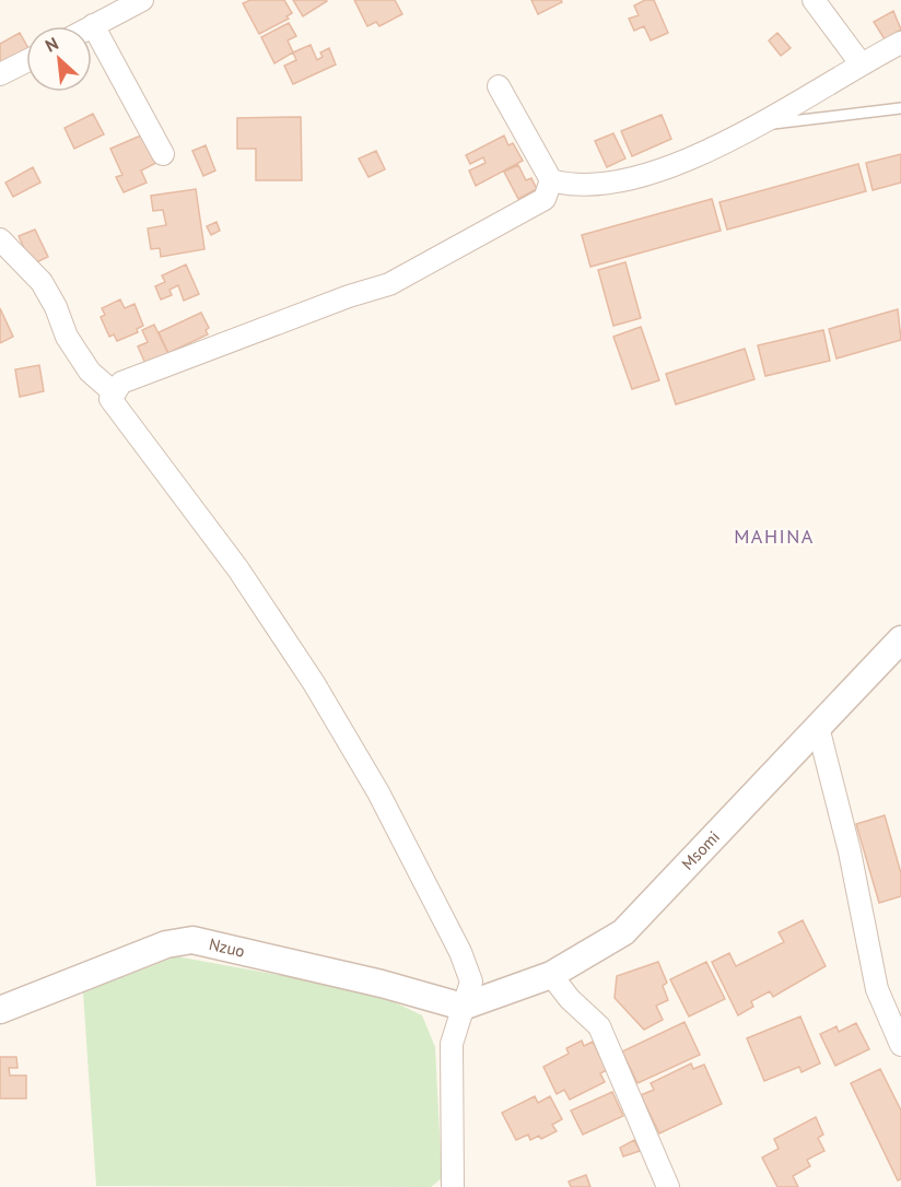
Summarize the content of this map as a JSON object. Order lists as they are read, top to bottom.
{
  "streets": {
    "street": ["Msomi", "Nzuo"]
  },
  "crossings": [
    ["Msomi", "Nzuo"]
  ],
  "districts": ["MAHINA"],
  "north": "top left"
}
